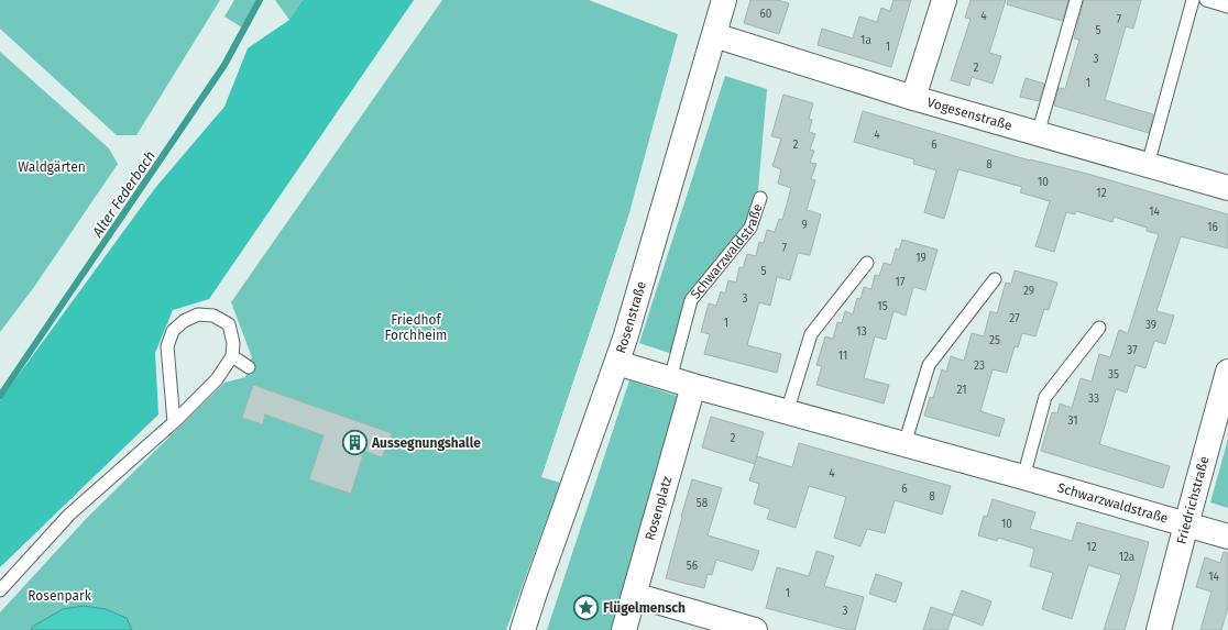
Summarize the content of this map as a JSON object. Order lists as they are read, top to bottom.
{
  "streets": {
    "street": [
      "Vogesenstraße",
      "Schwarzwaldstraße",
      "Rosenstraße",
      "Friedrichstraße",
      "Rosenplatz"
    ]
  },
  "crossings": [
    ["Vogesenstraße", "Rosenstraße"],
    ["Schwarzwaldstraße", "Rosenstraße"],
    ["Schwarzwaldstraße", "Friedrichstraße"],
    ["Schwarzwaldstraße", "Rosenplatz"]
  ],
  "water": ["Alter Federbach"],
  "parks": ["Waldgärten", "Friedhof Forchheim", "Rosenpark"],
  "places": {
    "building": ["Aussegnungshalle"],
    "place": ["Flügelmensch"]
  },
  "house_numbers": [
    "60",
    "4",
    "7",
    "5",
    "1a",
    "1",
    "3",
    "2",
    "1",
    "4",
    "2",
    "6",
    "8",
    "10",
    "12",
    "14",
    "9",
    "16",
    "7",
    "19",
    "5",
    "17",
    "29",
    "3",
    "15",
    "27",
    "1",
    "39",
    "13",
    "25",
    "37",
    "11",
    "23",
    "35",
    "21",
    "33",
    "31",
    "2",
    "4",
    "6",
    "8",
    "58",
    "10",
    "12",
    "12a",
    "56",
    "14",
    "1",
    "3"
  ]
}
